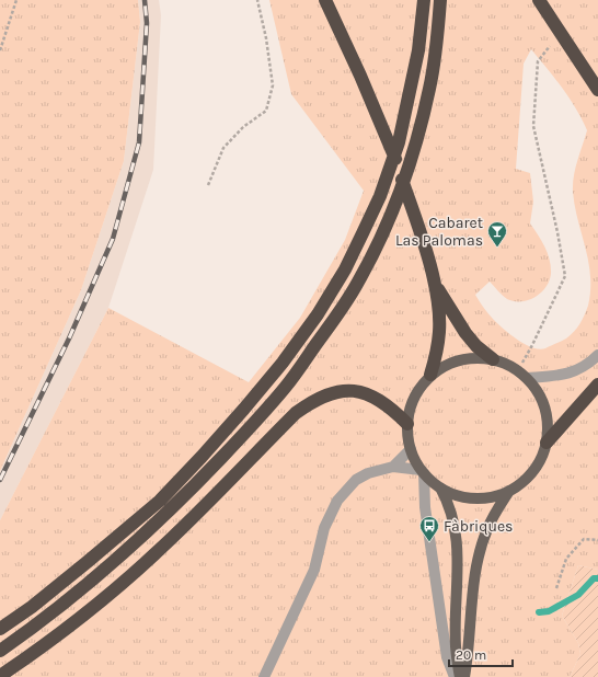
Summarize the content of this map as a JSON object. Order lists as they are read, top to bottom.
{
  "places": {
    "bar": ["Cabaret Las Palomas"],
    "bus stop": ["Fàbriques"]
  },
  "scale_bar": "20 m"
}
